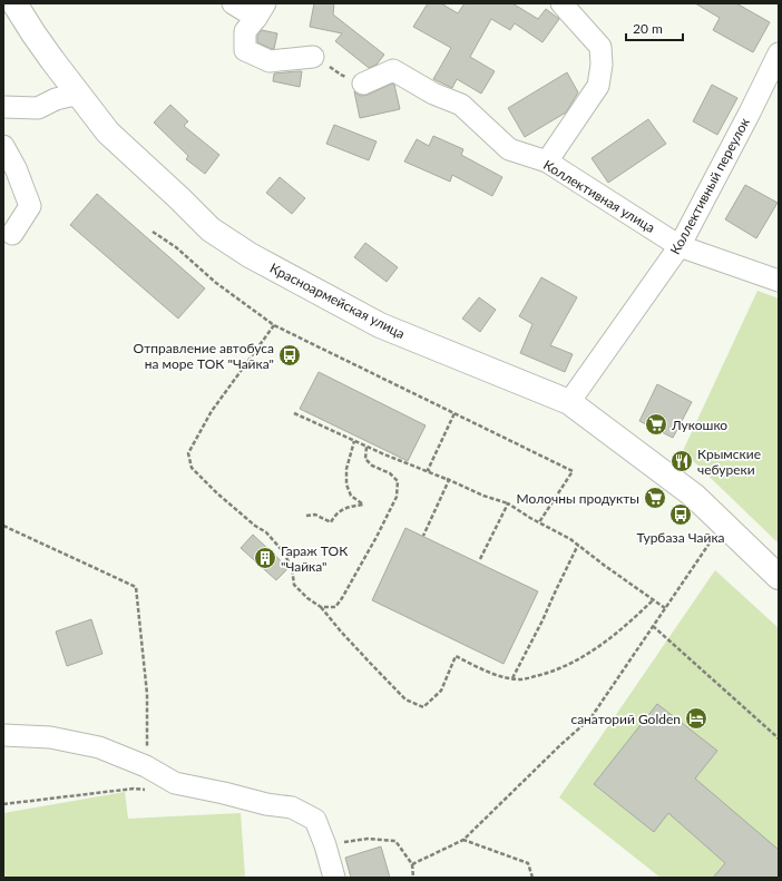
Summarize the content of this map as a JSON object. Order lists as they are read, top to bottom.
{
  "streets": {
    "main road": ["Красноармейская улица"],
    "street": ["Коллективный переулок", "Коллективная улица"]
  },
  "crossings": [
    ["Коллективный переулок", "Коллективная улица"],
    ["Коллективный переулок", "Красноармейская улица"]
  ],
  "places": {
    "bus stop": ["Отправление автобуса на море ТОК \"Чайка\"", "Турбаза Чайка"],
    "supermarket": ["Лукошко", "Молочны продукты"],
    "restaurant": ["Крымские чебуреки"],
    "building": ["Гараж ТОК \"Чайка\""],
    "hotel": ["санаторий Golden"]
  },
  "scale_bar": "20 m"
}
